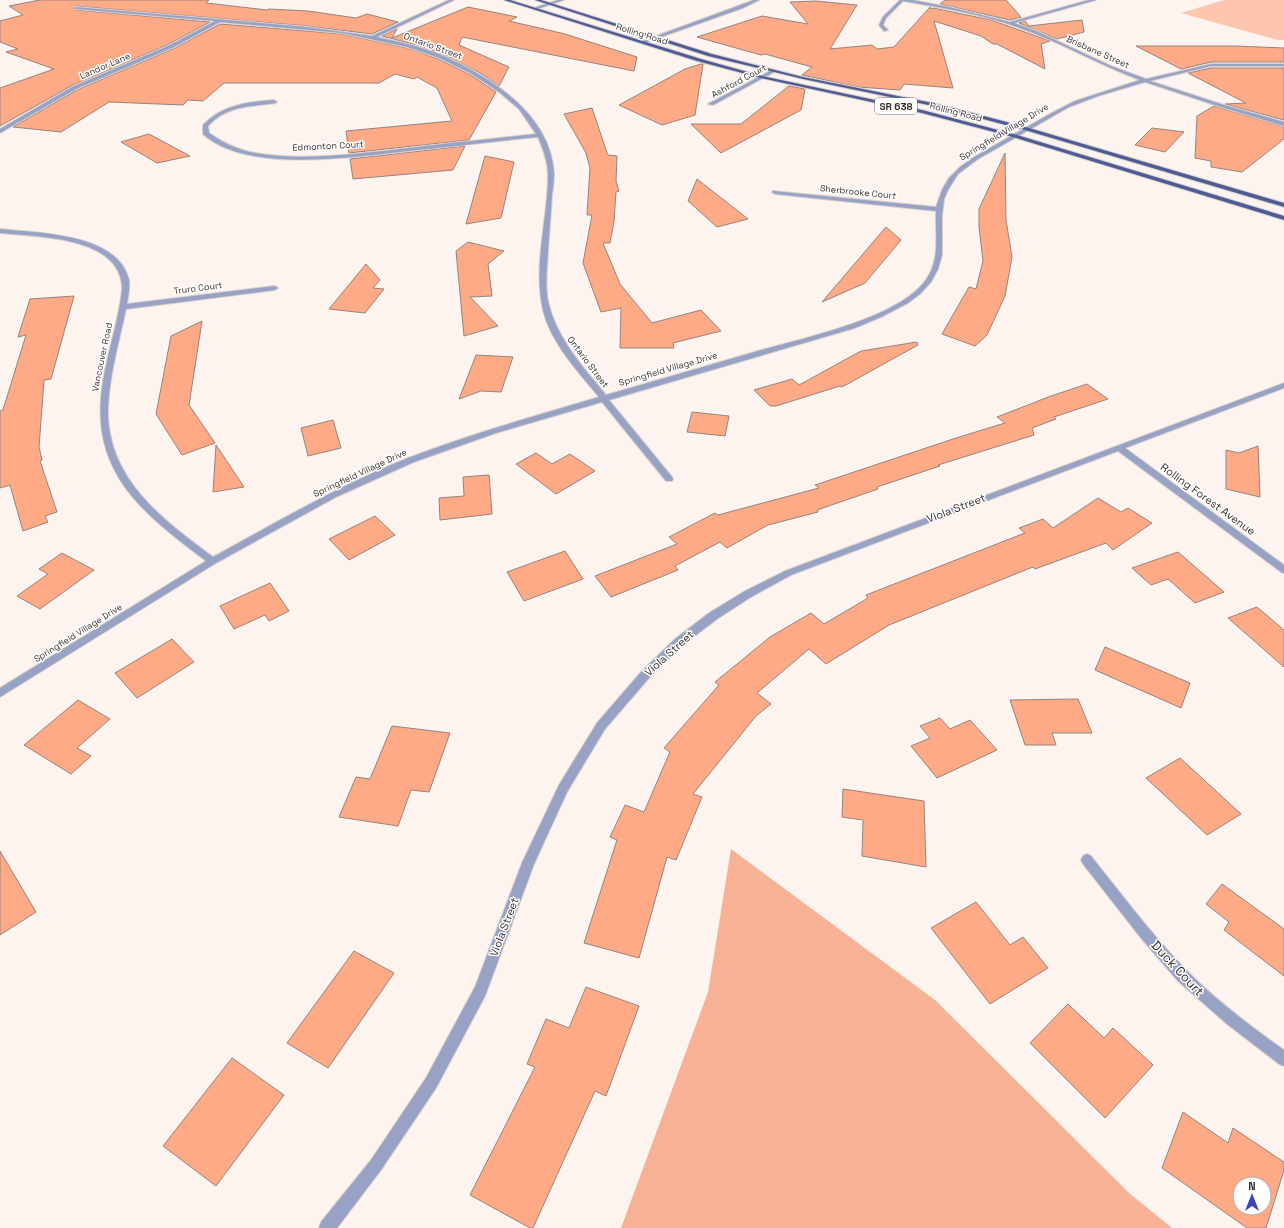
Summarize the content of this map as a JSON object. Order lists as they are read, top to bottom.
{
  "streets": {
    "main road": ["Rolling Road", "SR 638"],
    "street": [
      "Ontario Street",
      "Brisbane Street",
      "Landor Lane",
      "Ashford Court",
      "Springfield Village Drive",
      "Edmonton Court",
      "Sherbrooke Court",
      "Truro Court",
      "Vancouver Road",
      "Rolling Forest Avenue",
      "Viola Street",
      "Duck Court"
    ]
  },
  "crossings": [
    ["Rolling Road", "Ashford Court"],
    ["Rolling Road", "Springfield Village Drive"],
    ["Ontario Street", "Landor Lane"],
    ["Ontario Street", "Springfield Village Drive"],
    ["Ontario Street", "Edmonton Court"],
    ["Brisbane Street", "Springfield Village Drive"],
    ["Springfield Village Drive", "Sherbrooke Court"],
    ["Springfield Village Drive", "Vancouver Road"],
    ["Truro Court", "Vancouver Road"],
    ["Rolling Forest Avenue", "Viola Street"]
  ],
  "north": "top"
}
